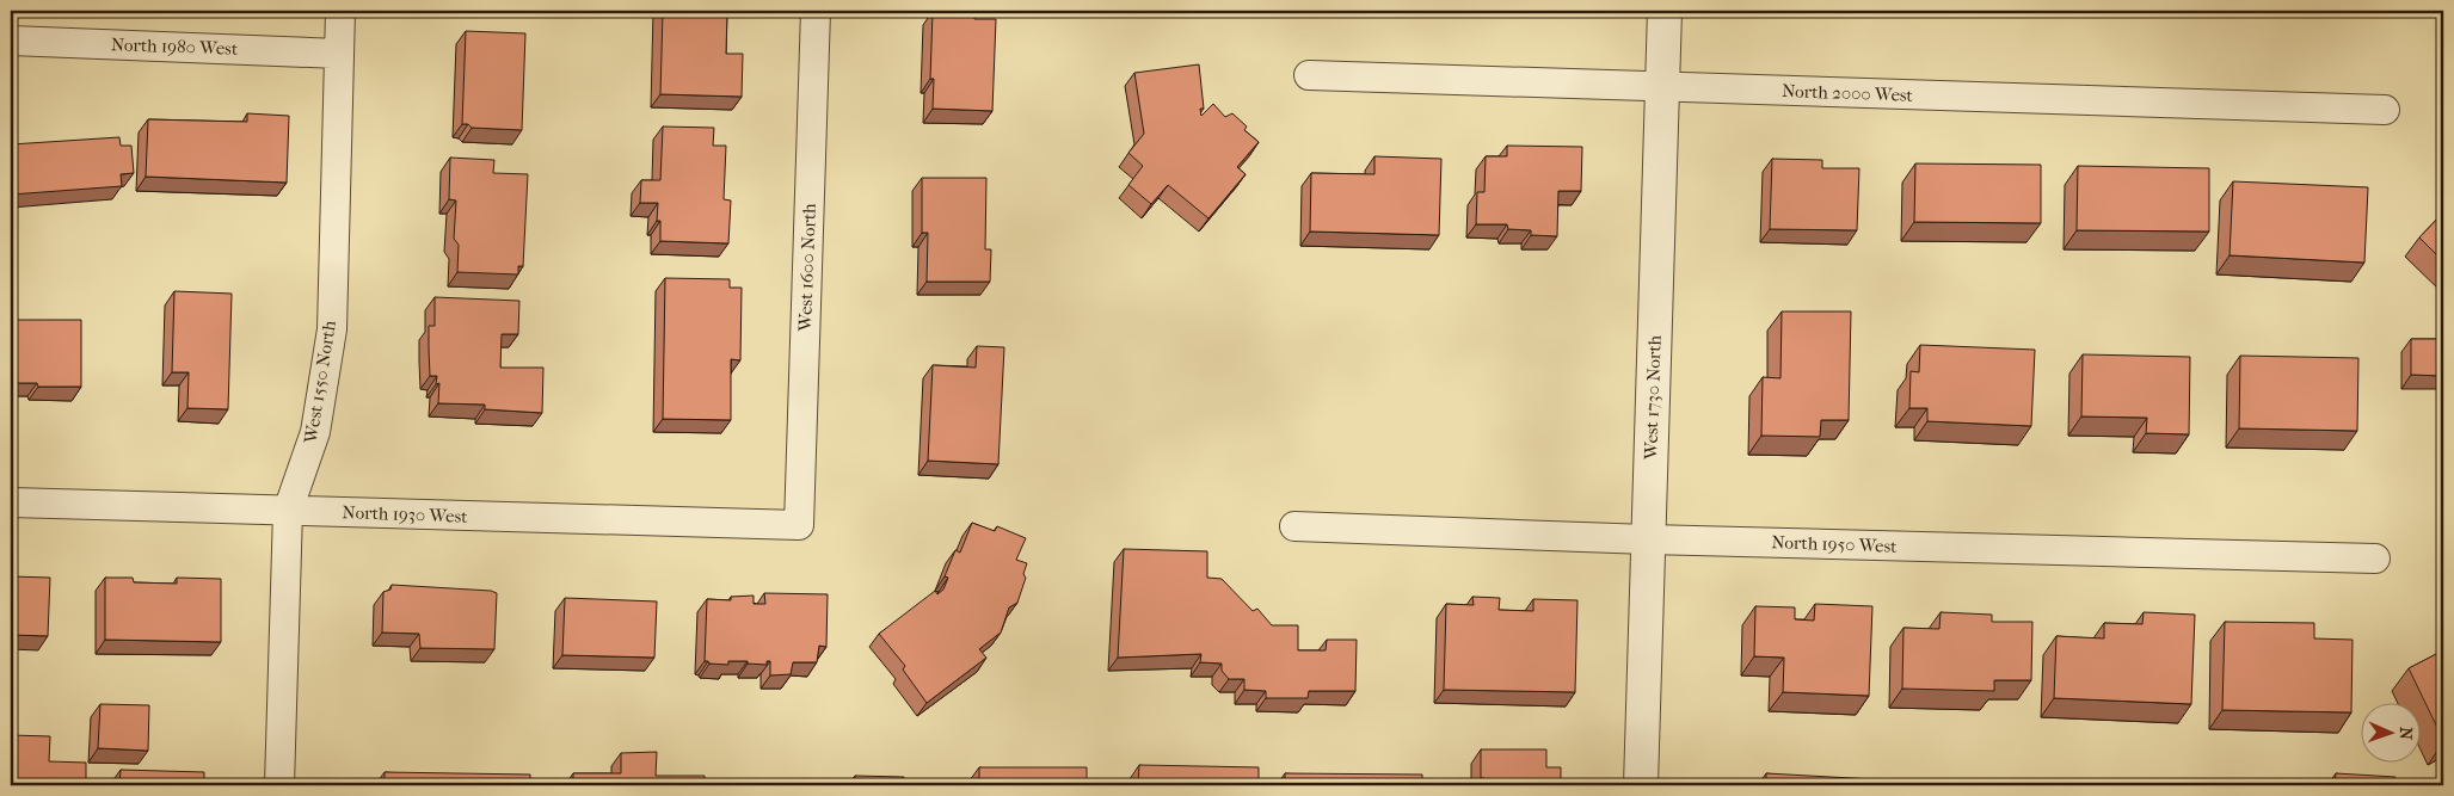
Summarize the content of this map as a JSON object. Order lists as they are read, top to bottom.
{
  "streets": {
    "street": [
      "North 1980 West",
      "North 2000 West",
      "West 1600 North",
      "West 1550 North",
      "West 1730 North",
      "North 1930 West",
      "North 1950 West"
    ]
  },
  "crossings": [
    ["North 1980 West", "West 1550 North"],
    ["North 2000 West", "West 1730 North"],
    ["West 1600 North", "North 1930 West"],
    ["West 1550 North", "North 1930 West"],
    ["West 1730 North", "North 1950 West"]
  ],
  "north": "right"
}
